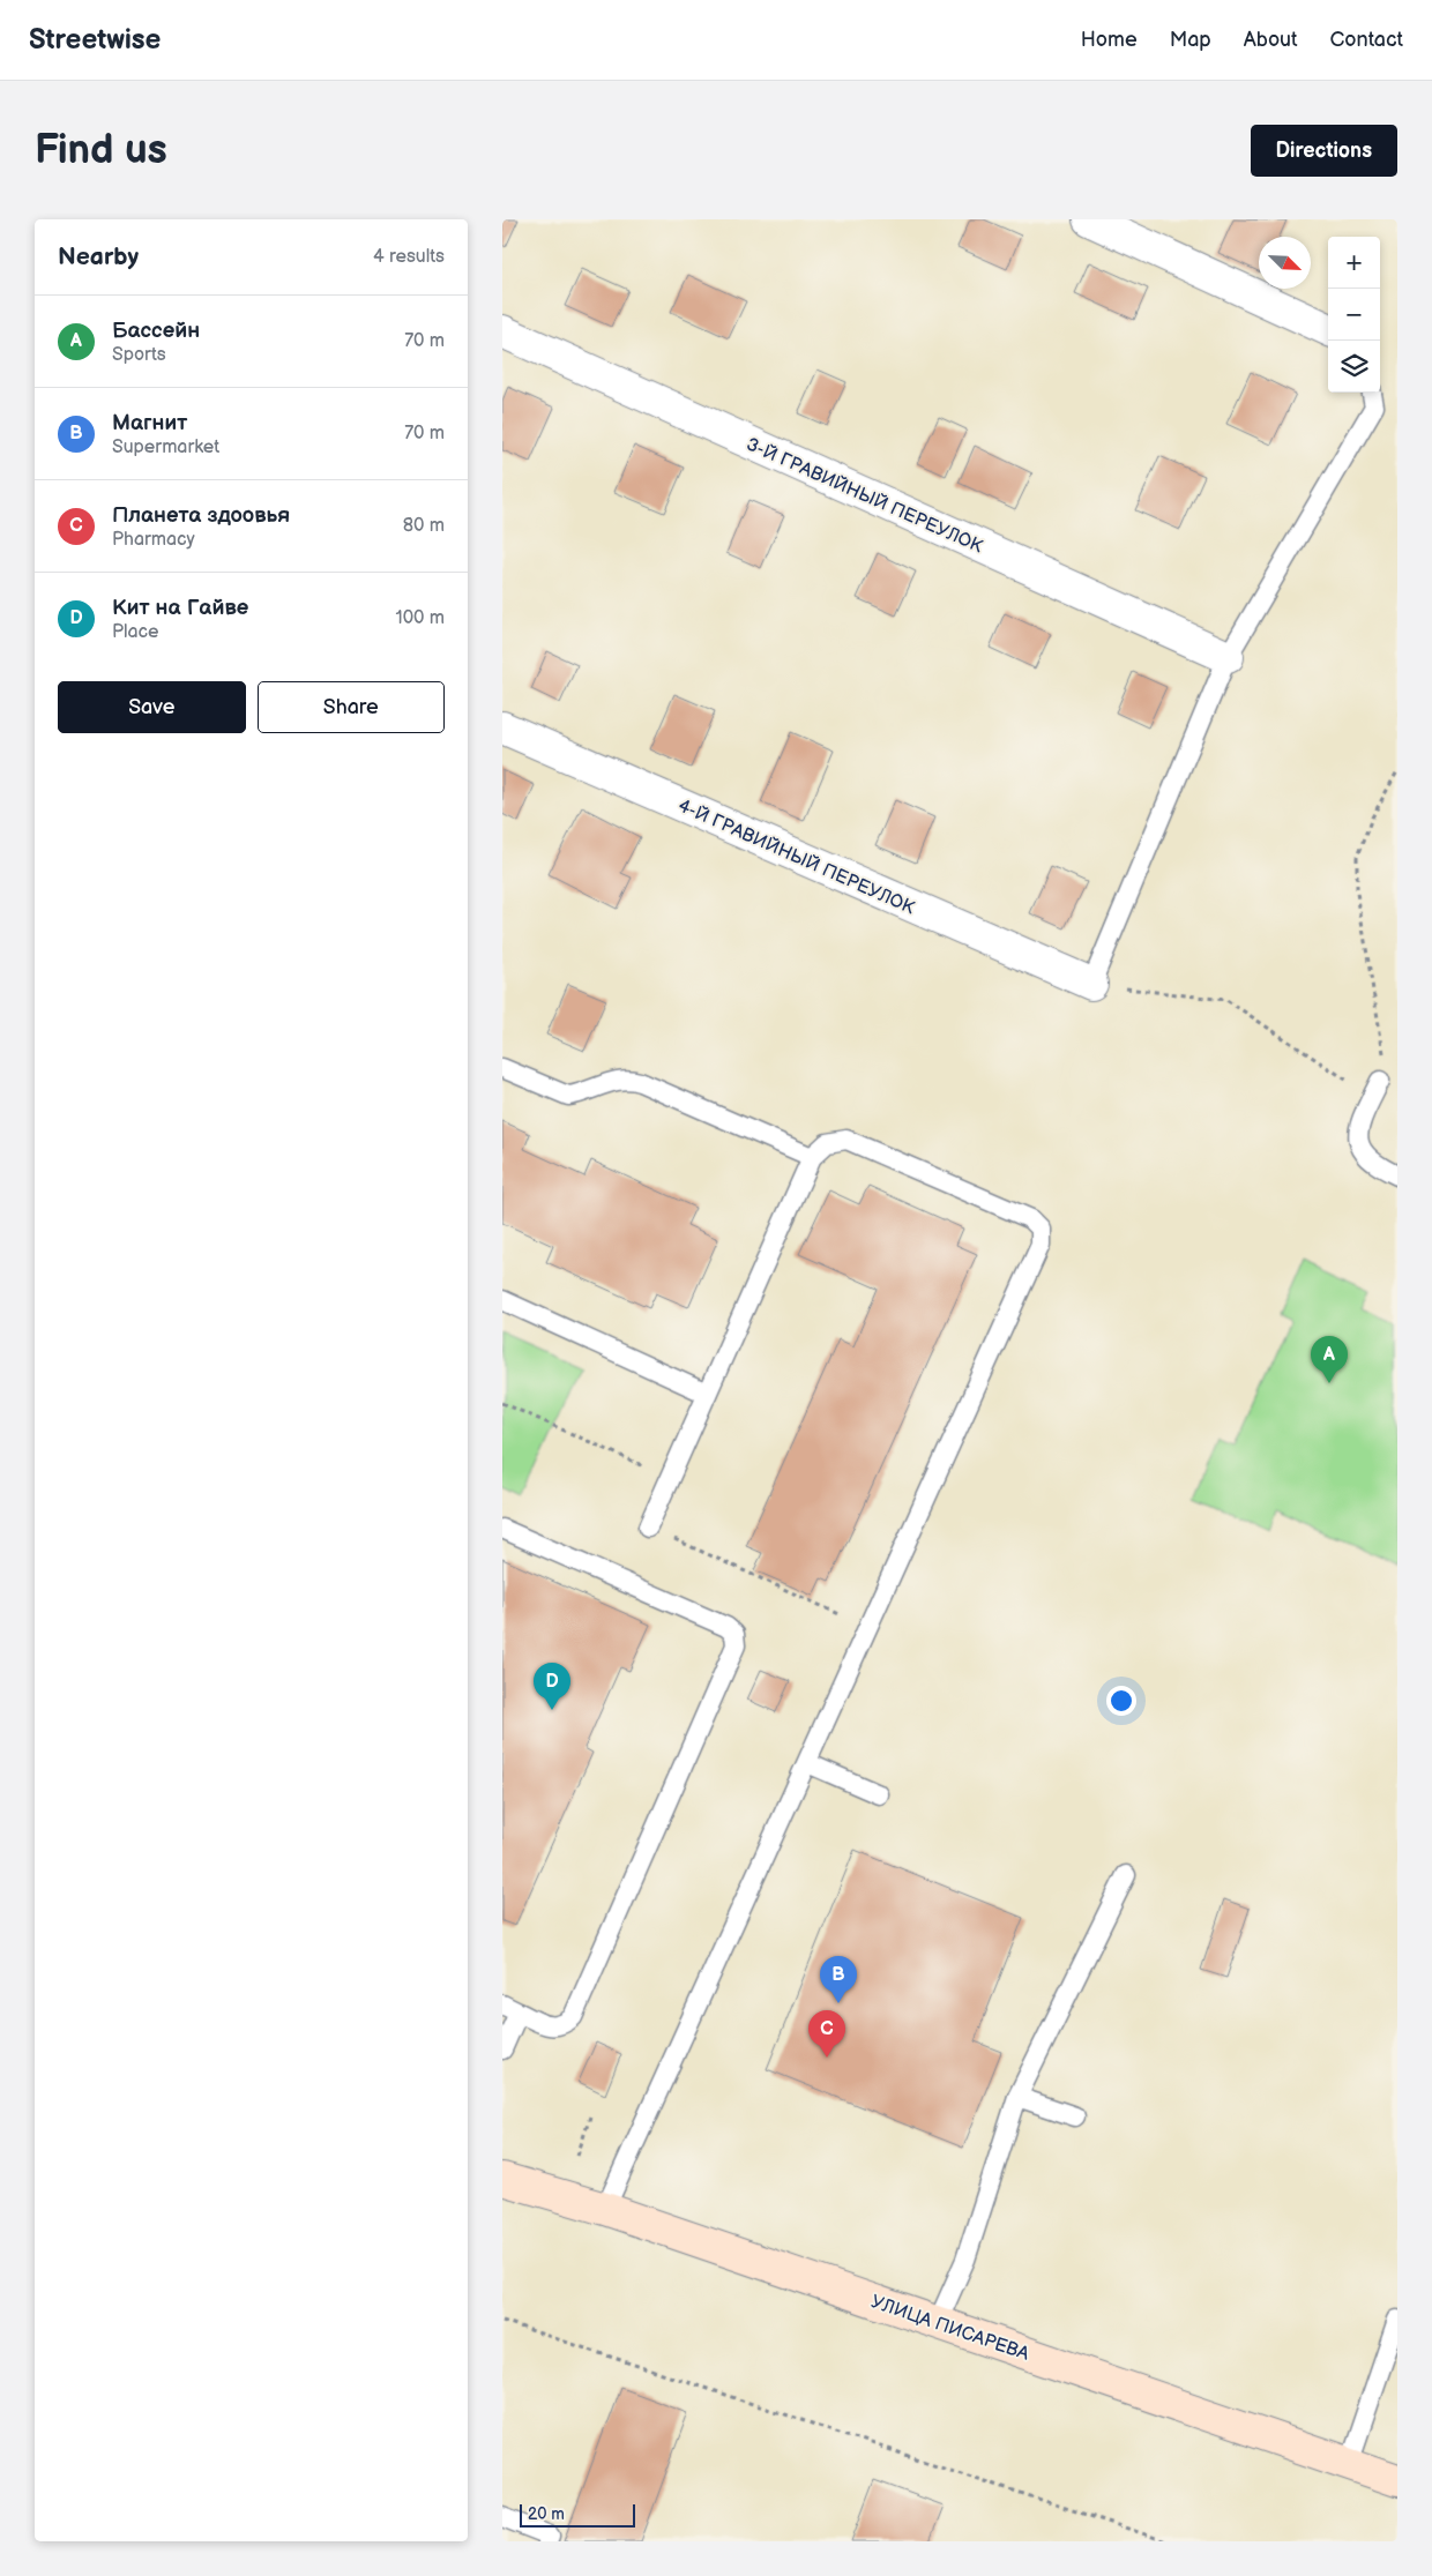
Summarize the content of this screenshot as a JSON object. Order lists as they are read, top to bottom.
{
  "streets": {
    "street": ["3-Й ГРАВИЙНЫЙ ПЕРЕУЛОК", "4-Й ГРАВИЙНЫЙ ПЕРЕУЛОК", "УЛИЦА ПИСАРЕВА"]
  },
  "scale_bar": "20 m",
  "north": "bottom right",
  "page": {
    "header": "Streetwise",
    "nav": [
      "Home",
      "Map",
      "About",
      "Contact"
    ],
    "buttons": [
      "Directions",
      ["Save", "Share"]
    ],
    "title": "Find us",
    "heading": ["Nearby", "4 results"],
    "map_buttons": ["+", "−"],
    "list": [
      {
        "mark": "A",
        "name": "Бассейн",
        "note": "Sports",
        "value": "70 m"
      },
      {
        "mark": "B",
        "name": "Магнит",
        "note": "Supermarket",
        "value": "70 m"
      },
      {
        "mark": "C",
        "name": "Планета здоовья",
        "note": "Pharmacy",
        "value": "80 m"
      },
      {
        "mark": "D",
        "name": "Кит на Гайве",
        "note": "Place",
        "value": "100 m"
      }
    ],
    "pins": [
      "A",
      "D",
      "B",
      "C"
    ],
    "scale": "20 m"
  }
}
